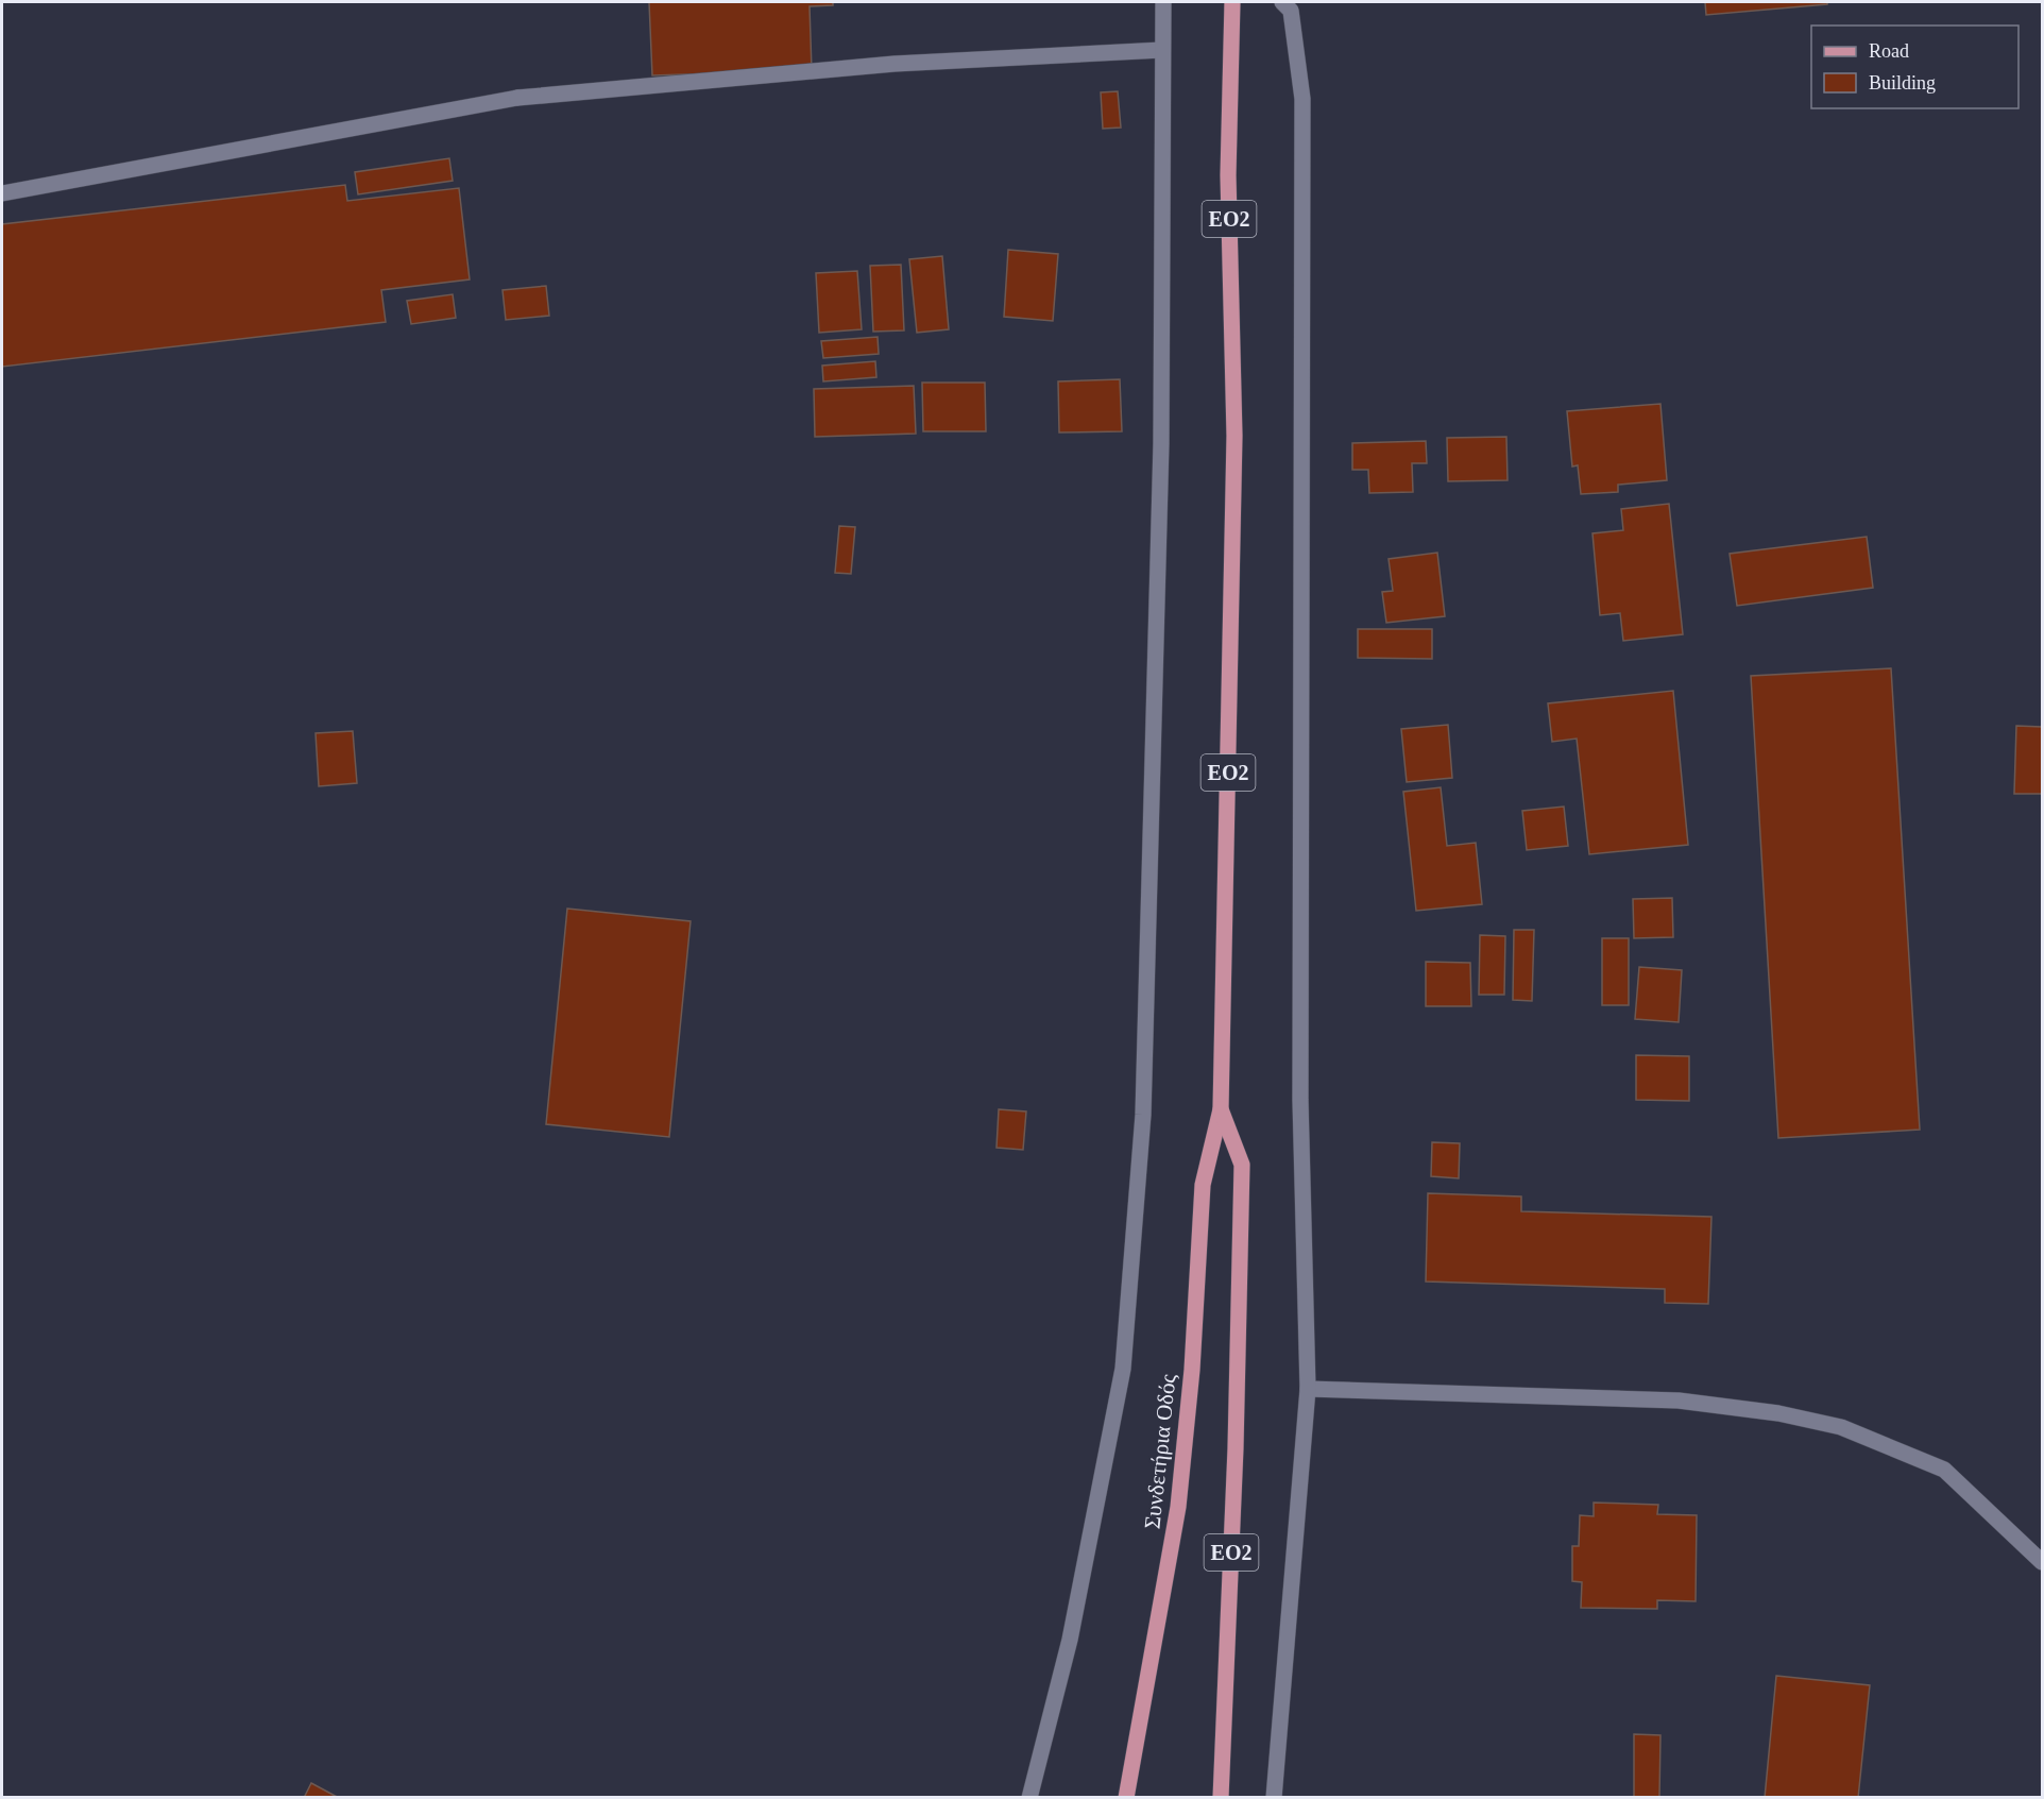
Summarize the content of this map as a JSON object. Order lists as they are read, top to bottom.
{
  "streets": {
    "main road": ["ΕΟ2", "Συνδετήρια Οδός"]
  },
  "crossings": [
    ["ΕΟ2", "Συνδετήρια Οδός"]
  ],
  "legend": ["Road", "Building"]
}
